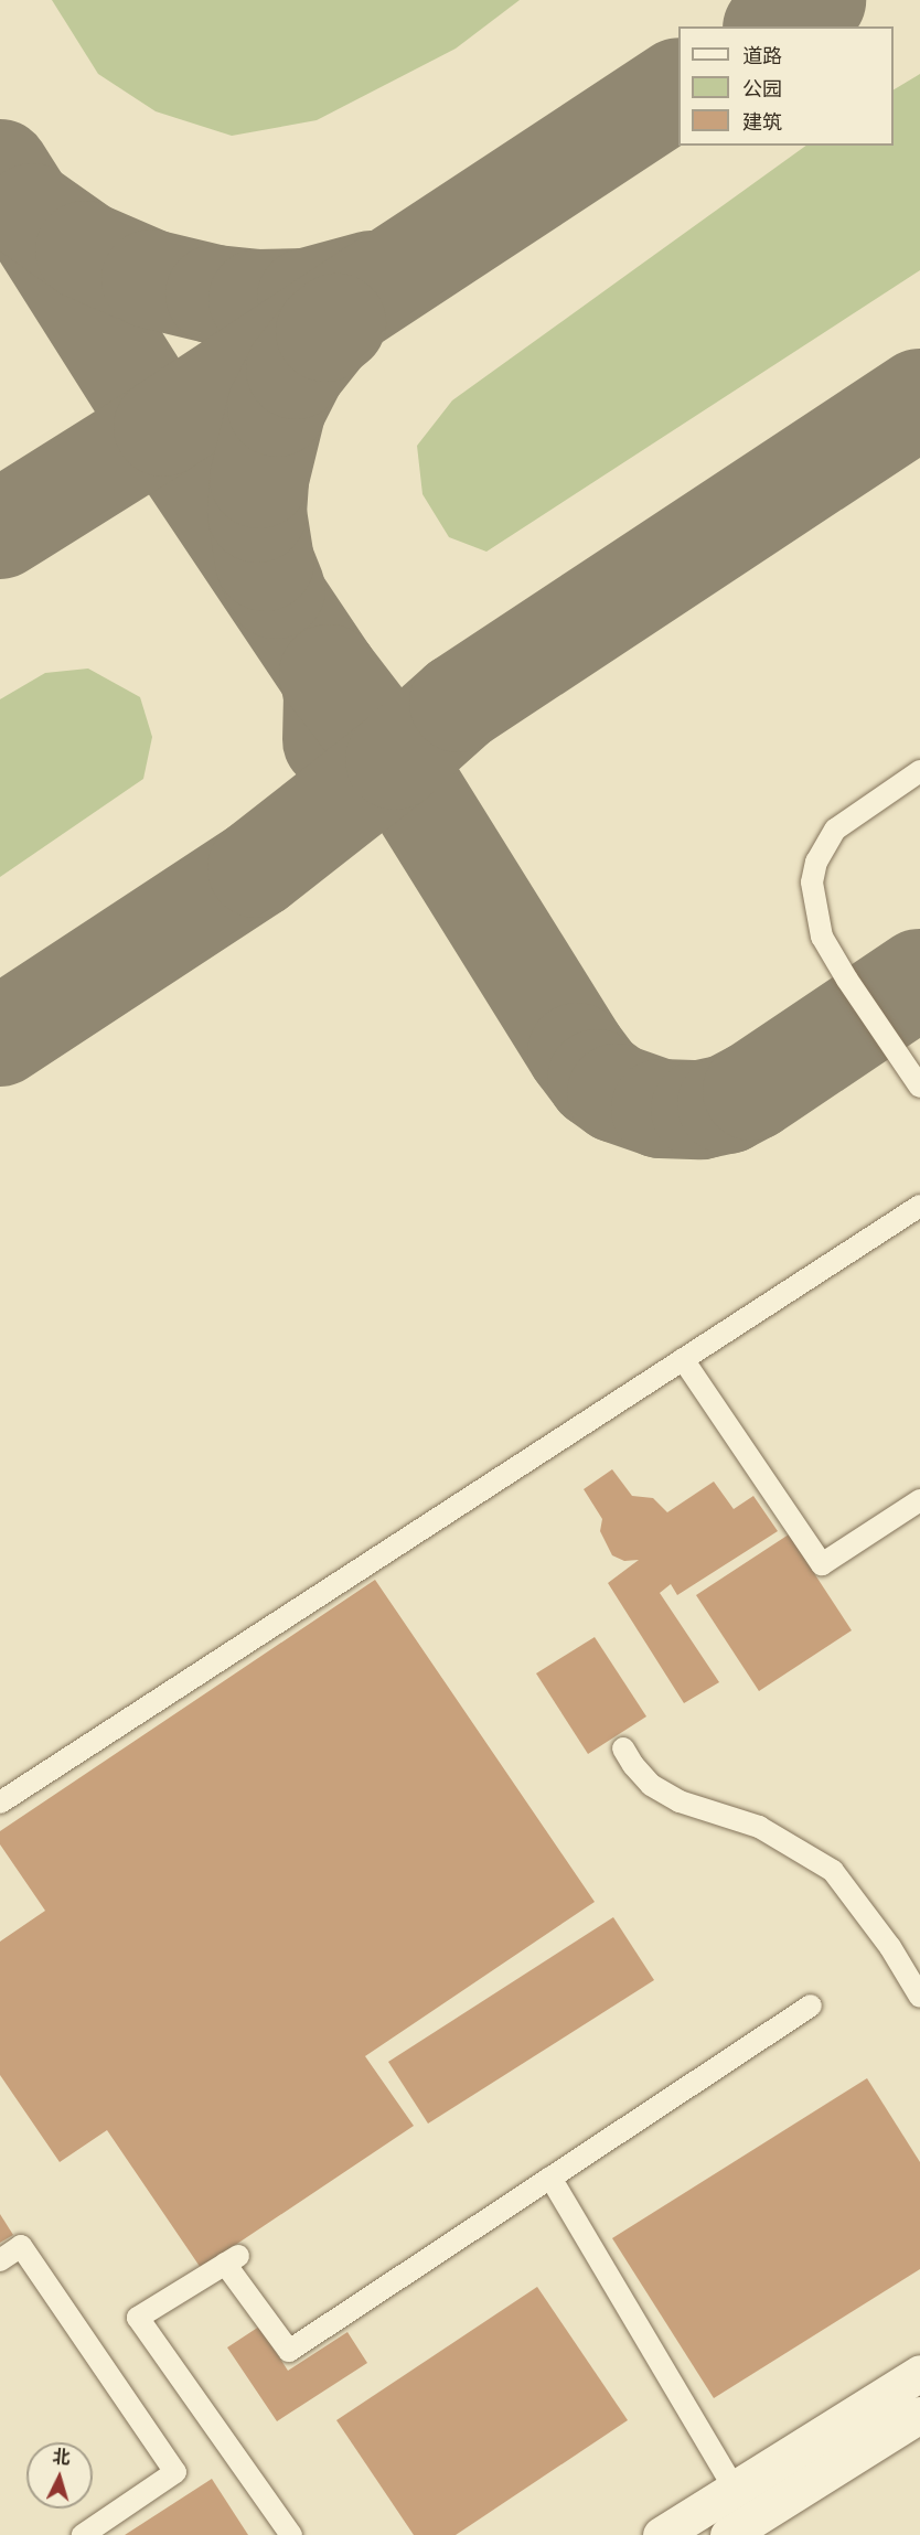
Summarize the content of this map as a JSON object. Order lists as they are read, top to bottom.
{
  "legend": ["道路", "公园", "建筑"],
  "north": "top"
}
